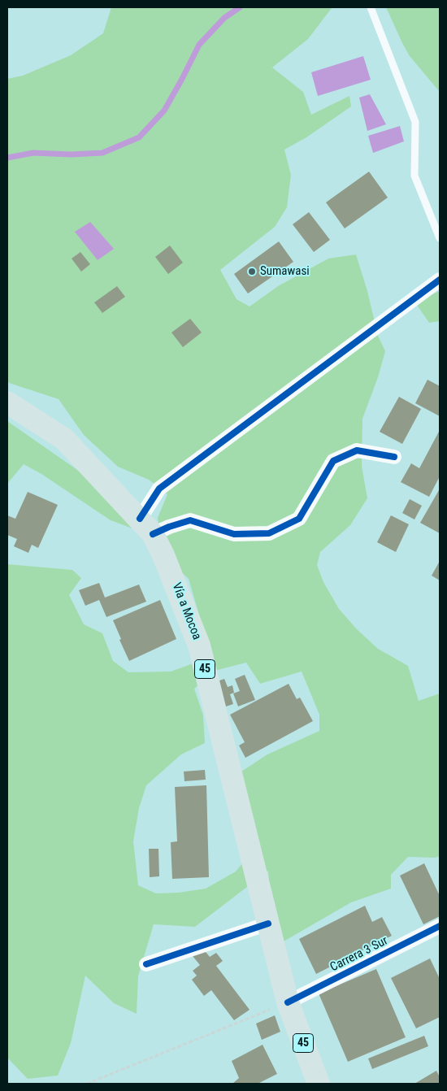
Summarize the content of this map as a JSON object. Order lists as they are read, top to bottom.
{
  "streets": {
    "main road": ["Vía a Mocoa", "45"],
    "street": ["Carrera 3 Sur"]
  },
  "crossings": [
    ["Vía a Mocoa", "45"],
    ["Vía a Mocoa", "Carrera 3 Sur"],
    ["45", "Carrera 3 Sur"]
  ],
  "places": ["Sumawasi"]
}
